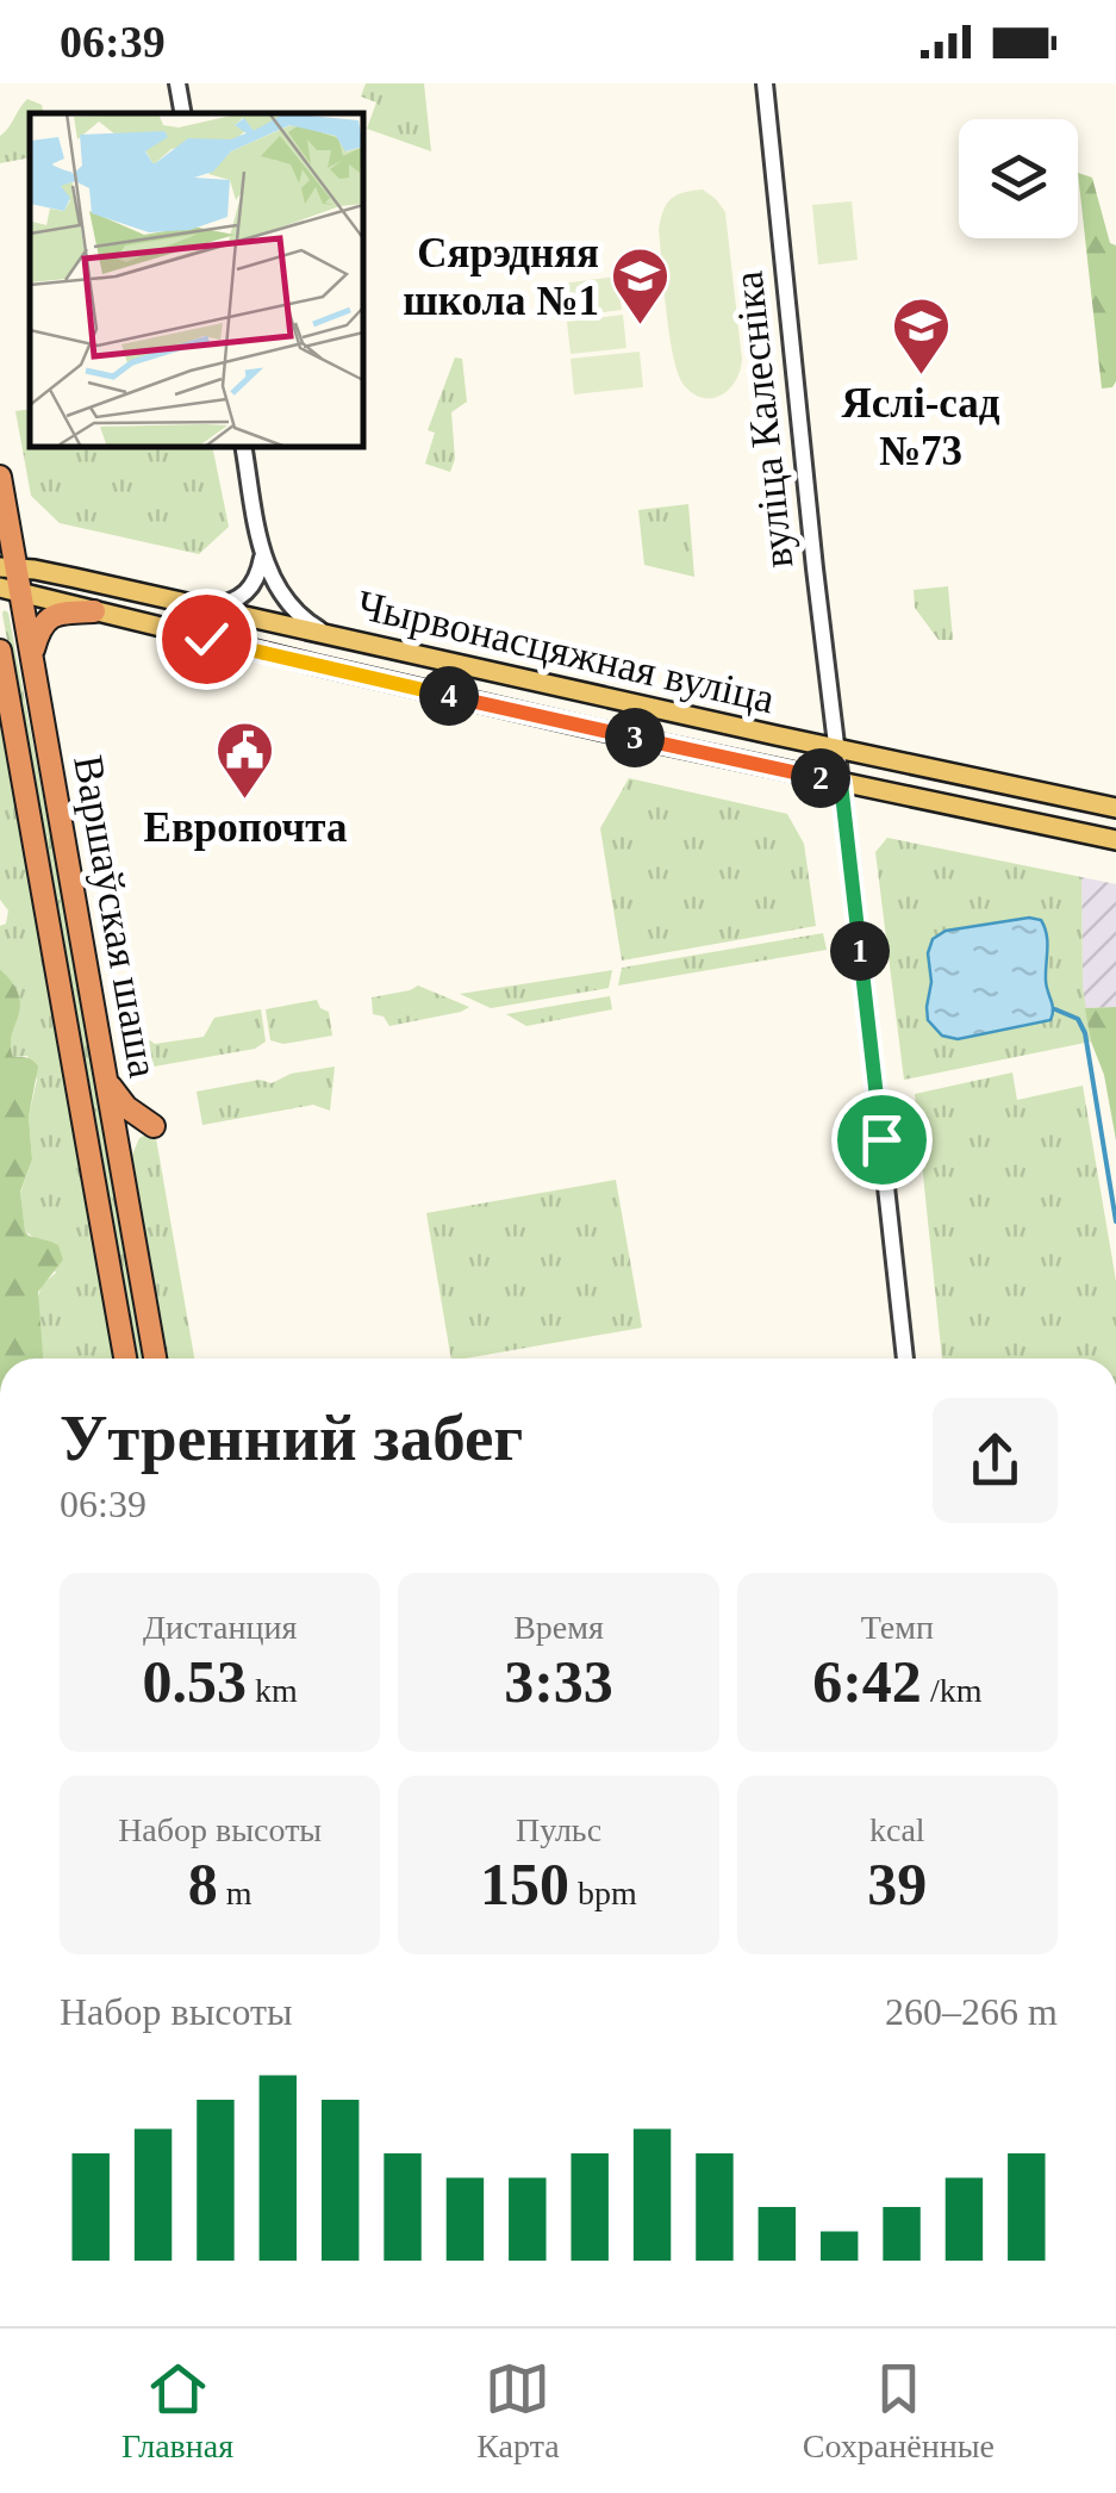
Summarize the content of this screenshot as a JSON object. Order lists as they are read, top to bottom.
{
  "streets": {
    "highway": ["Варшаўская шаша"],
    "main road": ["Чырвонасцяжная вуліца"],
    "street": ["вуліца Калесніка"]
  },
  "crossings": [
    ["вуліца Калесніка", "Чырвонасцяжная вуліца"],
    ["Чырвонасцяжная вуліца", "Варшаўская шаша"]
  ],
  "places": {
    "school or university": ["Сярэдняя школа №1", "Яслі-сад №73"],
    "public building": ["Европочта"]
  },
  "page": {
    "status": "06:39",
    "pins": [
      "4",
      "3",
      "2",
      "1"
    ],
    "heading": ["Утренний забег", "06:39"],
    "stats": [
      ["Дистанция", "0.53 km"],
      ["Время", "3:33"],
      ["Темп", "6:42 /km"],
      ["Набор высоты", "8 m"],
      ["Пульс", "150 bpm"],
      ["kcal", "39"]
    ],
    "chart": ["Набор высоты", "260–266 m"],
    "tabs": ["Главная", "Карта", "Сохранённые"]
  }
}
